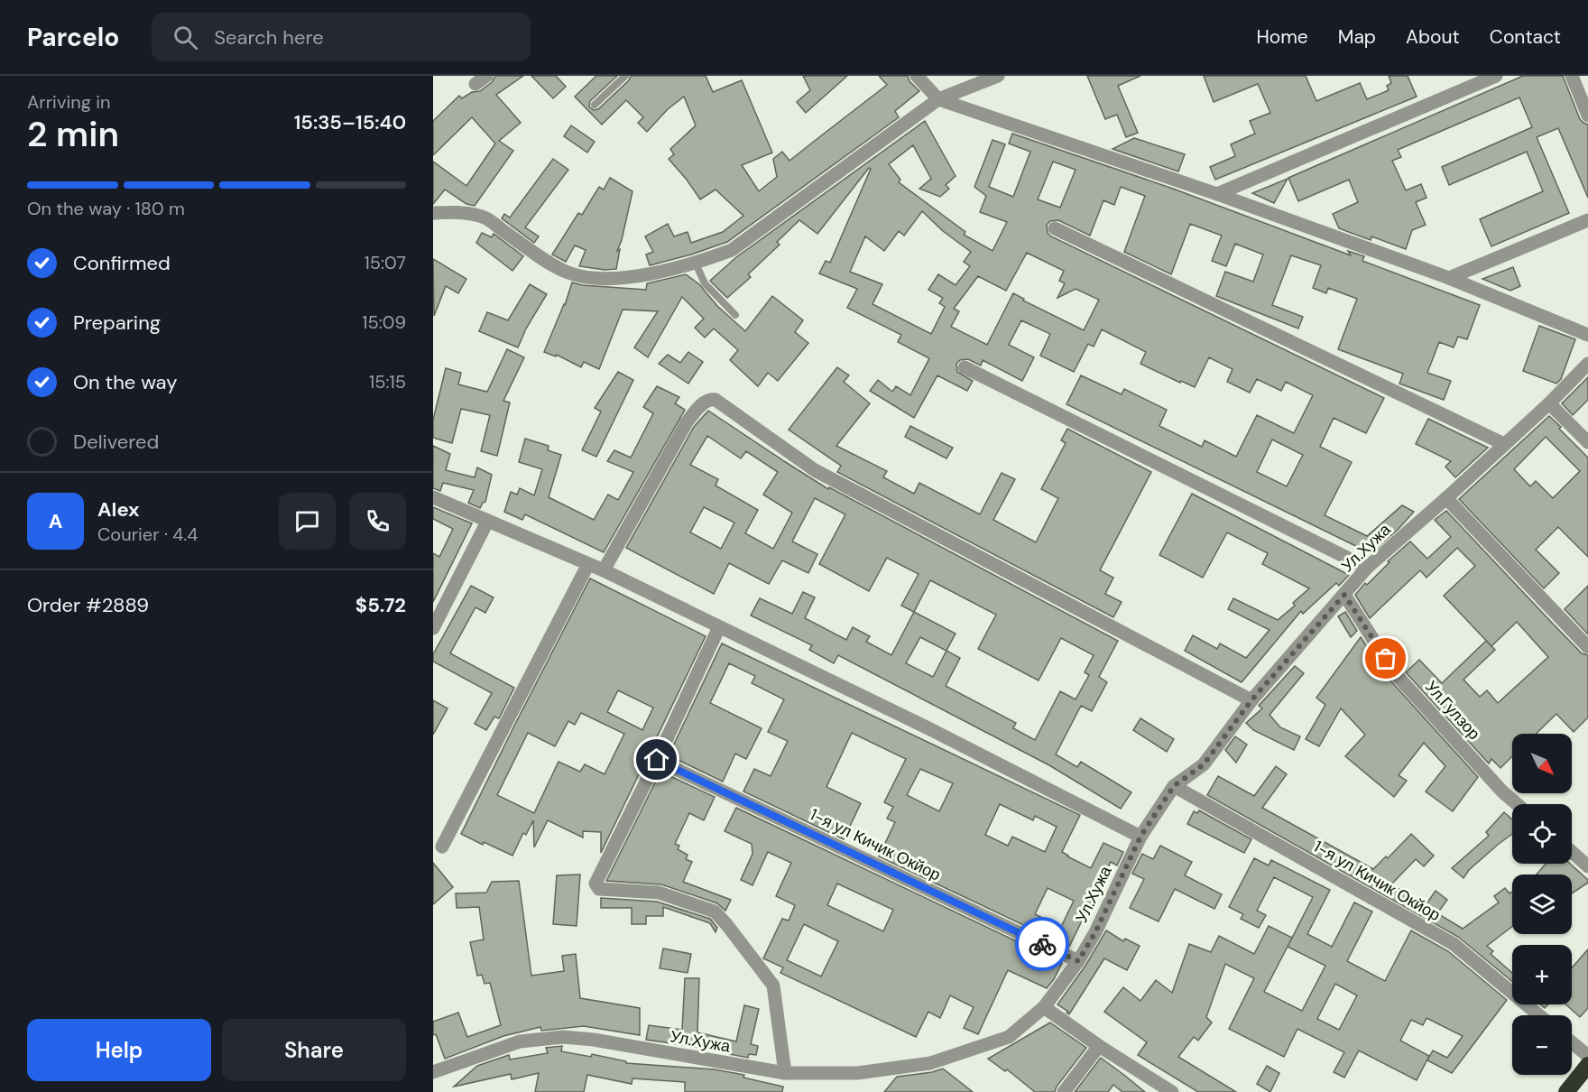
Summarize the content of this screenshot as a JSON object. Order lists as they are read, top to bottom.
{
  "streets": {
    "street": ["Ул.Хужа", "Ул.Гулзор", "1-я ул Кичик Окйор"]
  },
  "crossings": [
    ["Ул.Хужа", "Ул.Гулзор"],
    ["Ул.Хужа", "1-я ул Кичик Окйор"]
  ],
  "north": "bottom right",
  "page": {
    "header": "Parcelo",
    "search": "Search here",
    "nav": [
      "Home",
      "Map",
      "About",
      "Contact"
    ],
    "heading": ["2 min", "Arriving in", "15:35–15:40"],
    "panel": [
      "Alex",
      "Courier · 4.4",
      "Order #2889",
      "$5.72"
    ],
    "bar": "On the way · 180 m",
    "list": [
      ["Confirmed", "15:07"],
      ["Preparing", "15:09"],
      ["On the way", "15:15"],
      "Delivered"
    ],
    "round": "A",
    "map_buttons": ["+", "−"],
    "buttons": ["Help", "Share"]
  }
}
